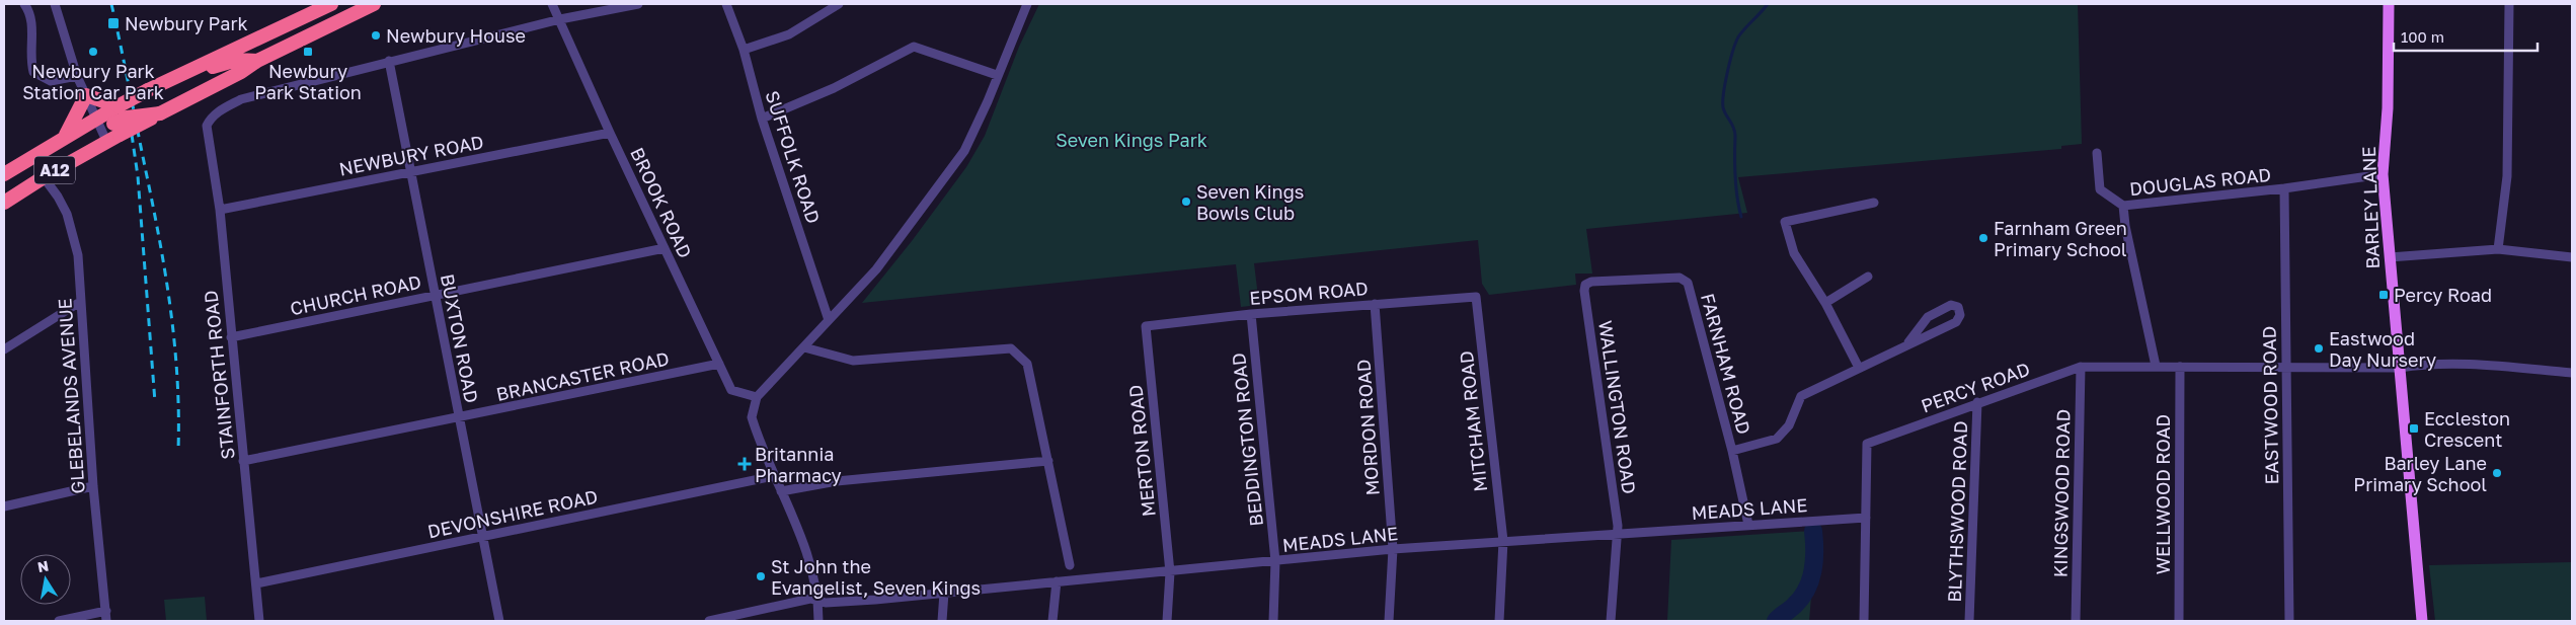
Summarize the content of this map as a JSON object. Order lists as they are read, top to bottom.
{
  "streets": {
    "highway": ["A12"],
    "main road": ["BARLEY LANE"],
    "street": [
      "NEWBURY ROAD",
      "SUFFOLK ROAD",
      "DOUGLAS ROAD",
      "BROOK ROAD",
      "EPSOM ROAD",
      "CHURCH ROAD",
      "BUXTON ROAD",
      "FARNHAM ROAD",
      "STAINFORTH ROAD",
      "BRANCASTER ROAD",
      "PERCY ROAD",
      "GLEBELANDS AVENUE",
      "EASTWOOD ROAD",
      "WALLINGTON ROAD",
      "MITCHAM ROAD",
      "MORDON ROAD",
      "BEDDINGTON ROAD",
      "MERTON ROAD",
      "KINGSWOOD ROAD",
      "WELLWOOD ROAD",
      "MEADS LANE",
      "BLYTHSWOOD ROAD",
      "DEVONSHIRE ROAD"
    ]
  },
  "crossings": [
    ["NEWBURY ROAD", "BROOK ROAD"],
    ["NEWBURY ROAD", "BUXTON ROAD"],
    ["NEWBURY ROAD", "STAINFORTH ROAD"],
    ["A12", "GLEBELANDS AVENUE"],
    ["DOUGLAS ROAD", "BARLEY LANE"],
    ["DOUGLAS ROAD", "PERCY ROAD"],
    ["DOUGLAS ROAD", "EASTWOOD ROAD"],
    ["BROOK ROAD", "CHURCH ROAD"],
    ["BROOK ROAD", "BRANCASTER ROAD"],
    ["BARLEY LANE", "PERCY ROAD"],
    ["EPSOM ROAD", "MITCHAM ROAD"],
    ["EPSOM ROAD", "MORDON ROAD"],
    ["EPSOM ROAD", "BEDDINGTON ROAD"],
    ["EPSOM ROAD", "MERTON ROAD"],
    ["CHURCH ROAD", "BUXTON ROAD"],
    ["CHURCH ROAD", "STAINFORTH ROAD"],
    ["BUXTON ROAD", "STAINFORTH ROAD"],
    ["BUXTON ROAD", "BRANCASTER ROAD"],
    ["BUXTON ROAD", "DEVONSHIRE ROAD"],
    ["FARNHAM ROAD", "WALLINGTON ROAD"],
    ["FARNHAM ROAD", "MEADS LANE"],
    ["STAINFORTH ROAD", "BRANCASTER ROAD"],
    ["STAINFORTH ROAD", "DEVONSHIRE ROAD"],
    ["PERCY ROAD", "EASTWOOD ROAD"],
    ["PERCY ROAD", "KINGSWOOD ROAD"],
    ["PERCY ROAD", "WELLWOOD ROAD"],
    ["PERCY ROAD", "MEADS LANE"],
    ["PERCY ROAD", "BLYTHSWOOD ROAD"],
    ["WALLINGTON ROAD", "MEADS LANE"],
    ["MITCHAM ROAD", "MEADS LANE"],
    ["MORDON ROAD", "MEADS LANE"],
    ["BEDDINGTON ROAD", "MEADS LANE"],
    ["MERTON ROAD", "MEADS LANE"]
  ],
  "parks": ["Seven Kings Park"],
  "places": {
    "transit": [
      "Newbury Park",
      "Newbury Park Station",
      "Percy Road",
      "Eccleston Crescent"
    ],
    "other": [
      "Newbury House",
      "Newbury Park Station Car Park",
      "Seven Kings Bowls Club",
      "Farnham Green Primary School",
      "Eastwood Day Nursery",
      "Barley Lane Primary School",
      "St John the Evangelist, Seven Kings"
    ],
    "health": ["Britannia Pharmacy"]
  },
  "scale_bar": "100 m",
  "north": "top"
}
